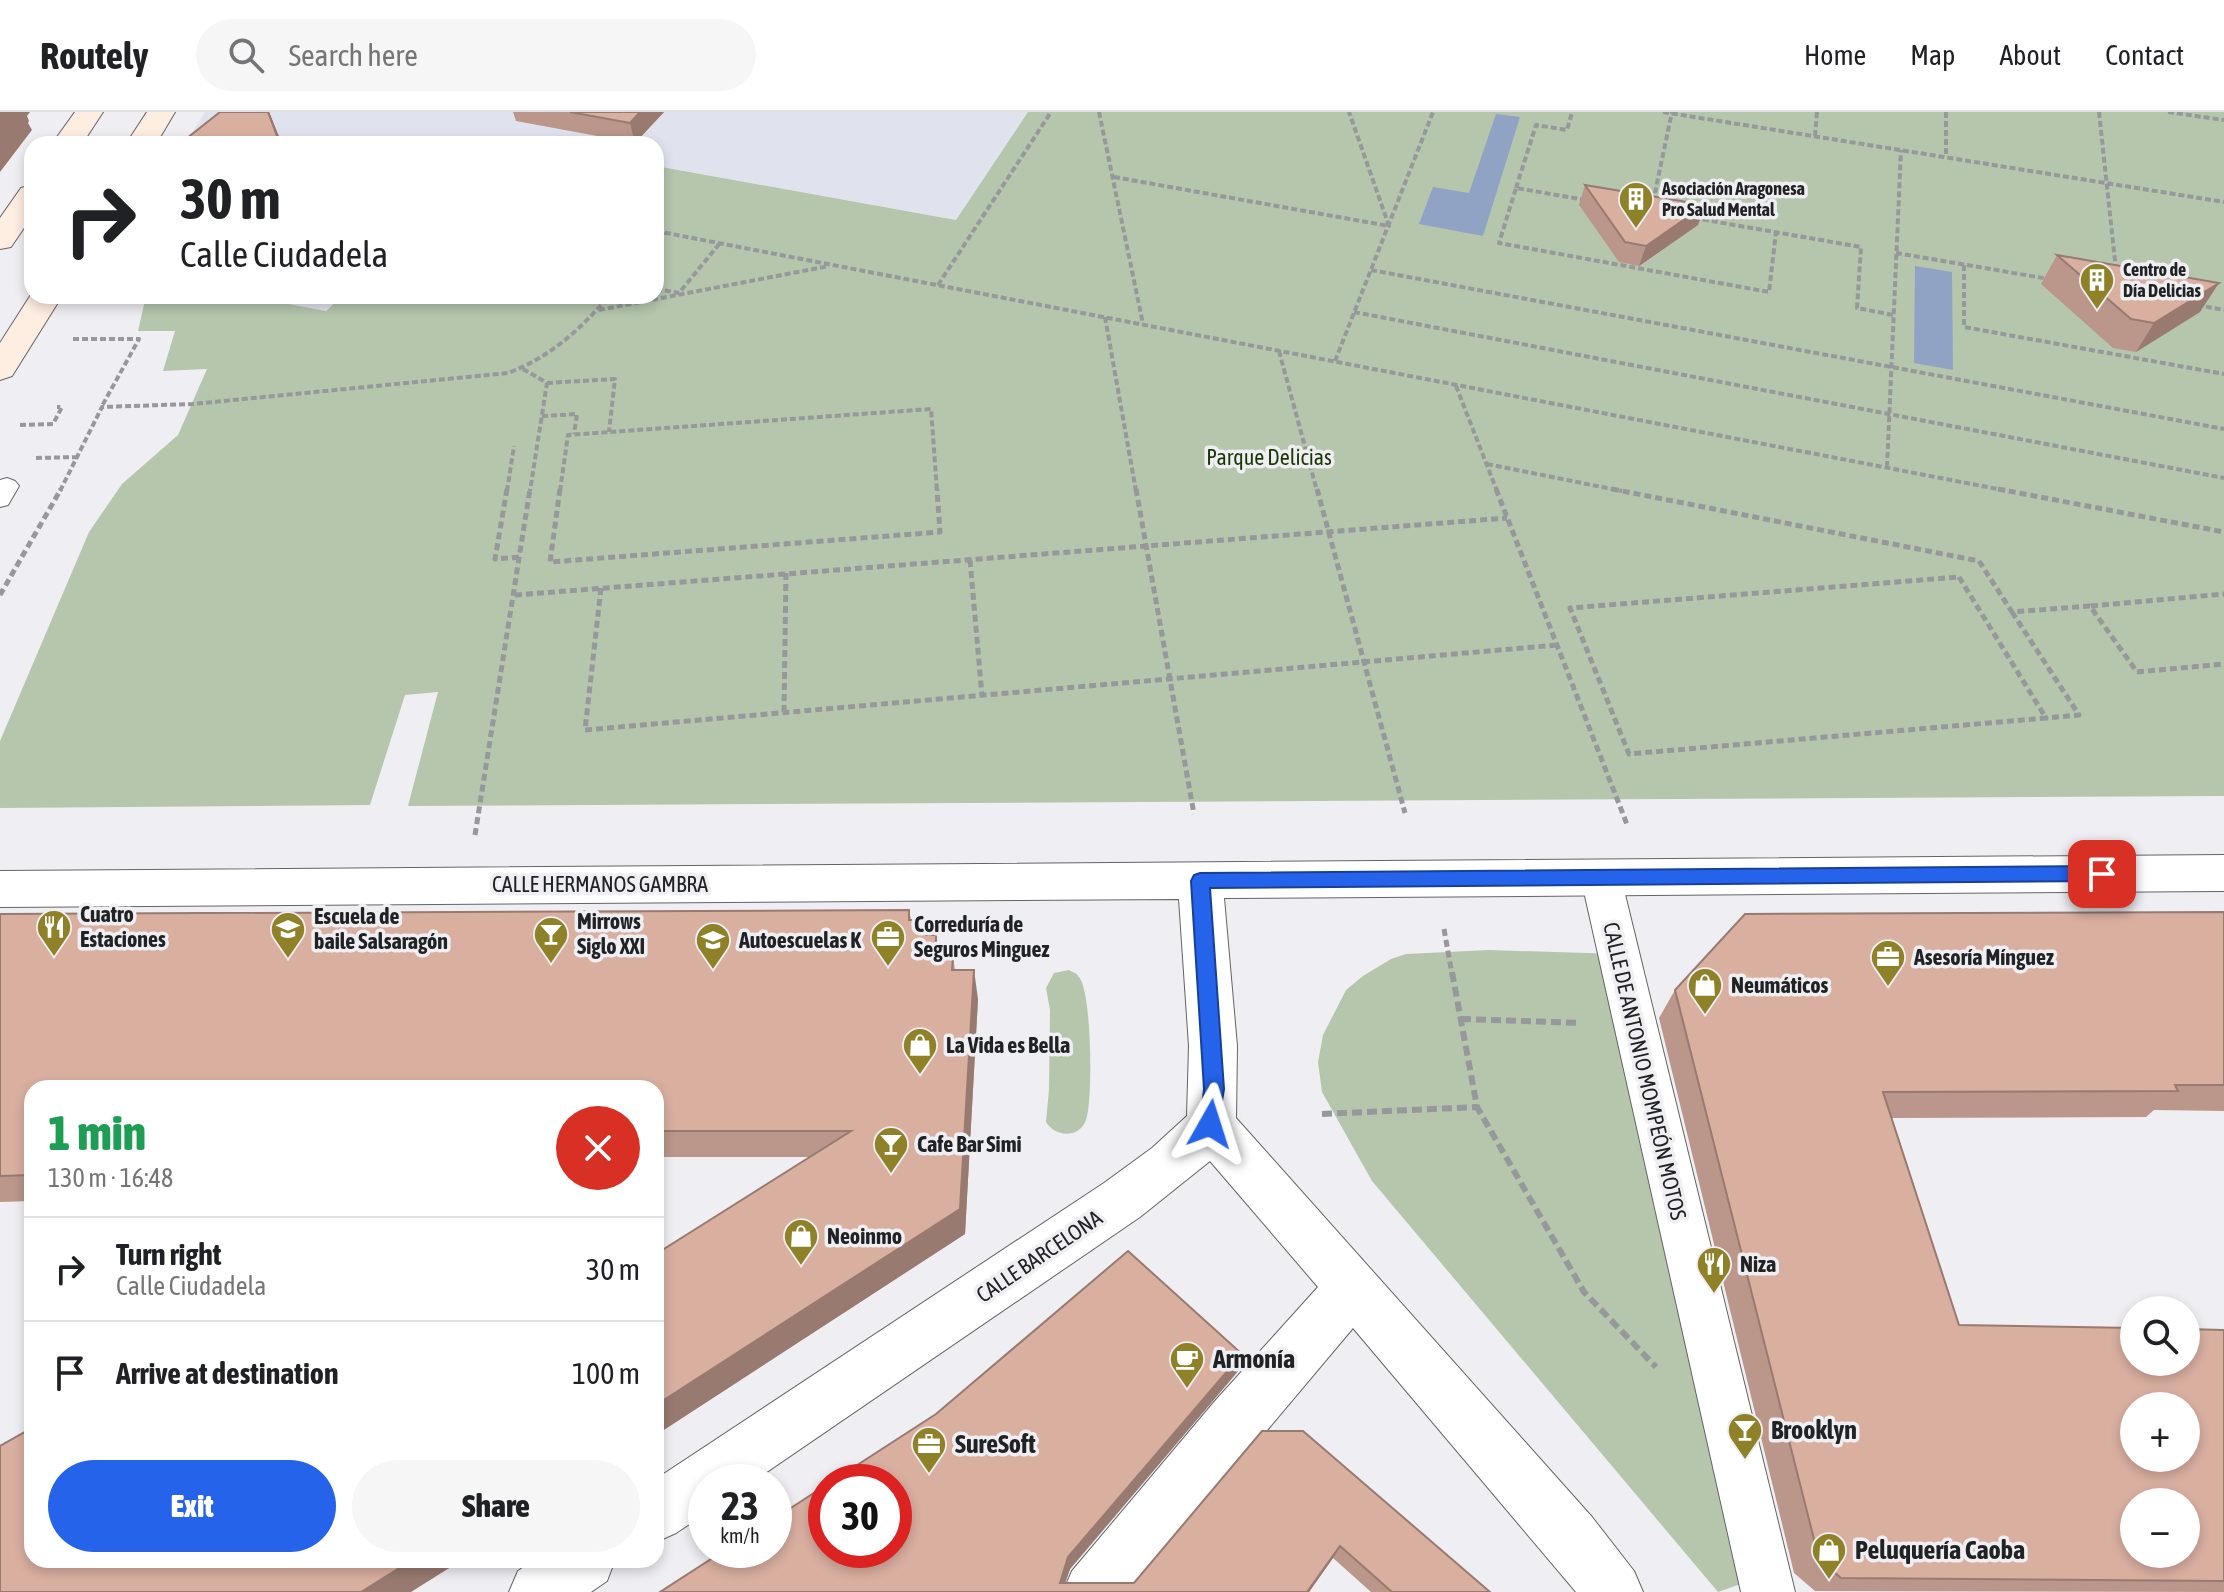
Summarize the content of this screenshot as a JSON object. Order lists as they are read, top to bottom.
{
  "streets": {
    "street": ["CALLE HERMANOS GAMBRA", "CALLE DE ANTONIO MOMPEÓN MOTOS", "CALLE BARCELONA"]
  },
  "crossings": [
    ["CALLE HERMANOS GAMBRA", "CALLE DE ANTONIO MOMPEÓN MOTOS"]
  ],
  "parks": ["Parque Delicias"],
  "places": {
    "building": ["Asociación Aragonesa Pro Salud Mental", "Centro de Día Delicias"],
    "restaurant": ["Cuatro Estaciones", "Niza"],
    "school or university": ["Escuela de baile Salsaragón", "Autoescuelas K"],
    "bar": ["Mirrows Siglo XXI", "Cafe Bar Simi", "Brooklyn"],
    "office": ["Correduría de Seguros Minguez", "Asesoría Mínguez", "SureSoft"],
    "shop": [
      "Neumáticos",
      "La Vida es Bella",
      "Neoinmo",
      "Peluquería Caoba"
    ],
    "cafe": ["Armonía"]
  },
  "page": {
    "header": "Routely",
    "search": "Search here",
    "nav": [
      "Home",
      "Map",
      "About",
      "Contact"
    ],
    "turn": ["30 m", "Calle Ciudadela"],
    "heading": ["1 min", "130 m · 16:48"],
    "list": [
      {
        "name": "Turn right",
        "note": "Calle Ciudadela",
        "value": "30 m"
      },
      {
        "name": "Arrive at destination",
        "value": "100 m"
      }
    ],
    "map_buttons": ["+", "−"],
    "buttons": ["Exit", "Share"],
    "speed": "23 km/h",
    "limit": "30"
  }
}
